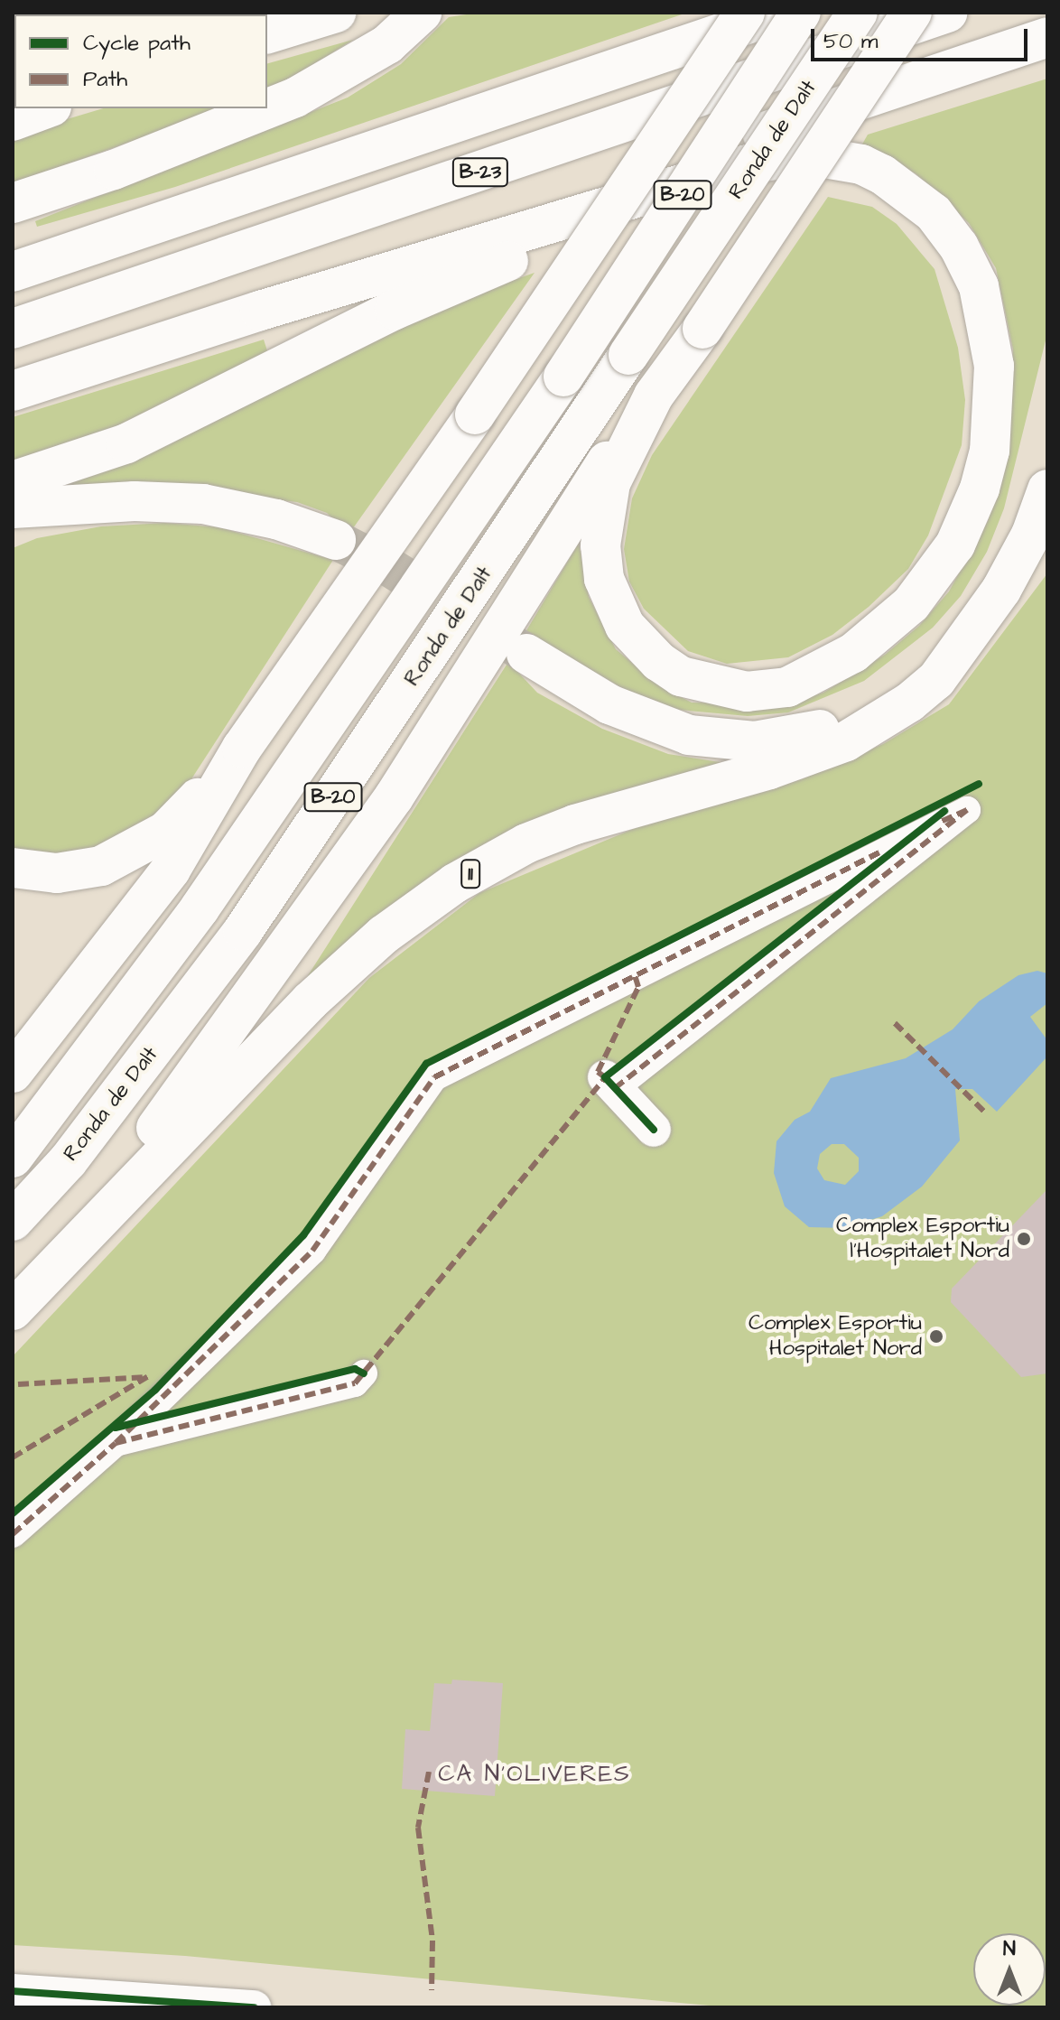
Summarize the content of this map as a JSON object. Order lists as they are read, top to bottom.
{
  "streets": {
    "main road": [
      "Ronda de Dalt",
      "B-23",
      "B-20",
      "11"
    ]
  },
  "districts": ["CA N'OLIVERES"],
  "places": ["Complex Esportiu l'Hospitalet Nord", "Complex Esportiu Hospitalet Nord"],
  "legend": ["Cycle path", "Path"],
  "scale_bar": "50 m",
  "north": "top"
}
